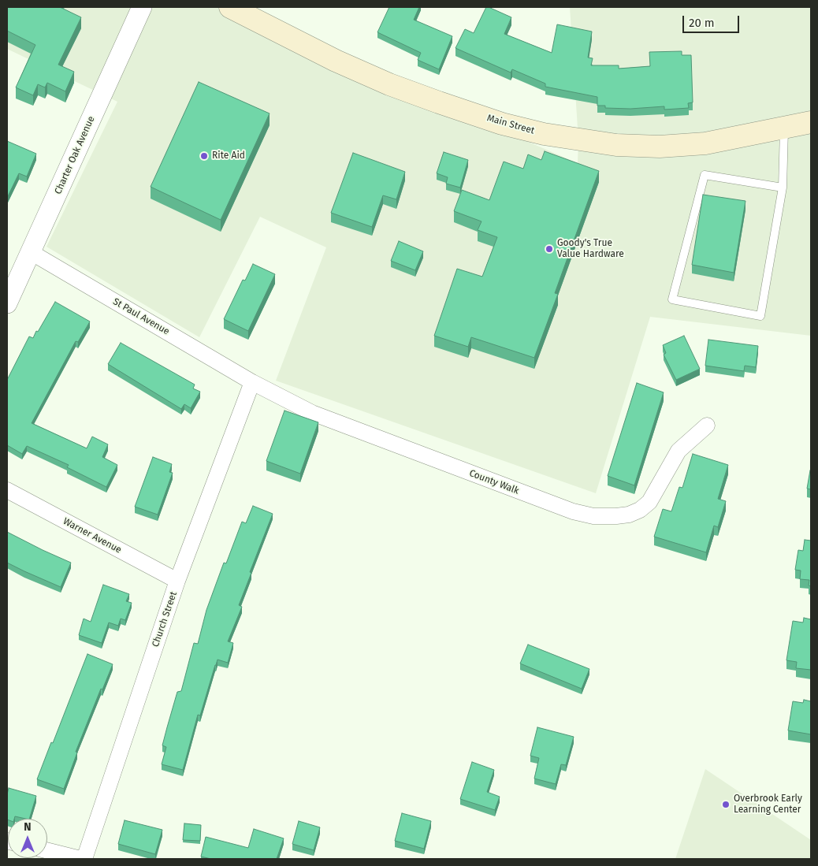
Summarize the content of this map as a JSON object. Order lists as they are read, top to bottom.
{
  "streets": {
    "main road": ["Main Street"],
    "street": [
      "Charter Oak Avenue",
      "St Paul Avenue",
      "County Walk",
      "Warner Avenue",
      "Church Street"
    ]
  },
  "crossings": [
    ["Charter Oak Avenue", "St Paul Avenue"],
    ["St Paul Avenue", "County Walk"],
    ["St Paul Avenue", "Church Street"],
    ["County Walk", "Church Street"],
    ["Warner Avenue", "Church Street"]
  ],
  "places": ["Rite Aid", "Goody's True Value Hardware", "Overbrook Early Learning Center"],
  "scale_bar": "20 m",
  "north": "top"
}
